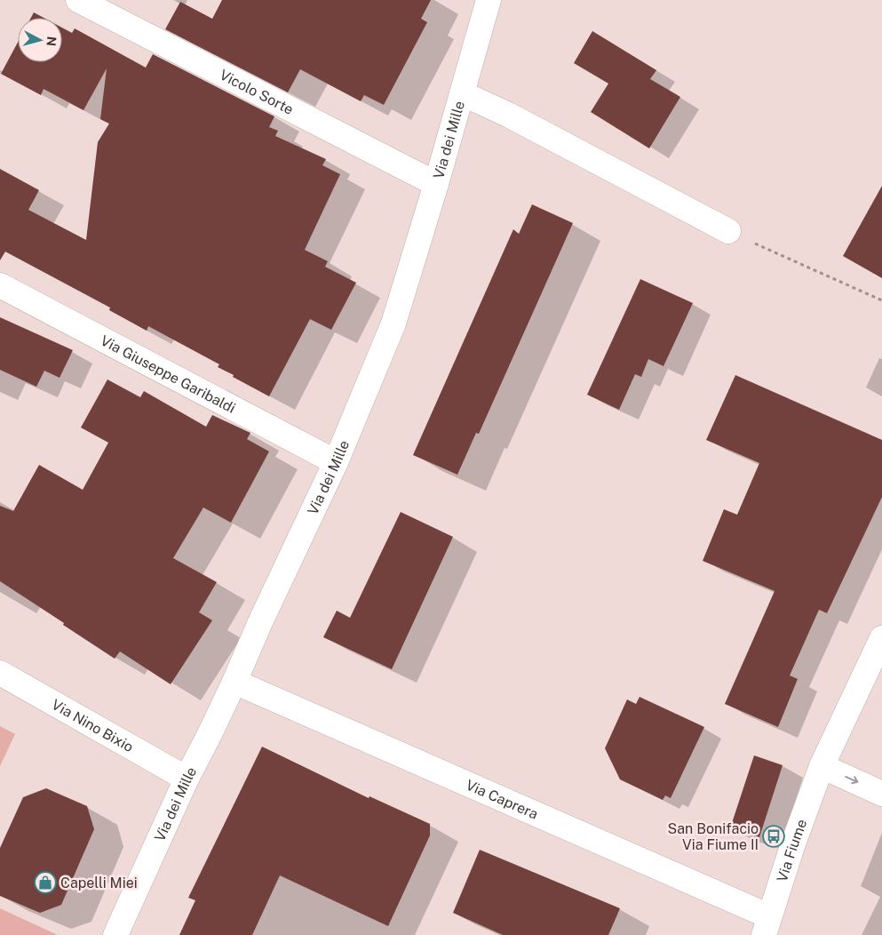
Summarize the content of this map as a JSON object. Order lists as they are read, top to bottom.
{
  "streets": {
    "street": [
      "Vicolo Sorte",
      "Via dei Mille",
      "Via Giuseppe Garibaldi",
      "Via Nino Bixio",
      "Via Caprera",
      "Via Fiume"
    ]
  },
  "crossings": [
    ["Vicolo Sorte", "Via dei Mille"],
    ["Via dei Mille", "Via Giuseppe Garibaldi"],
    ["Via dei Mille", "Via Nino Bixio"],
    ["Via dei Mille", "Via Caprera"],
    ["Via Caprera", "Via Fiume"]
  ],
  "places": {
    "bus stop": ["San Bonifacio Via Fiume II"],
    "shop": ["Capelli Miei"]
  },
  "north": "right"
}
